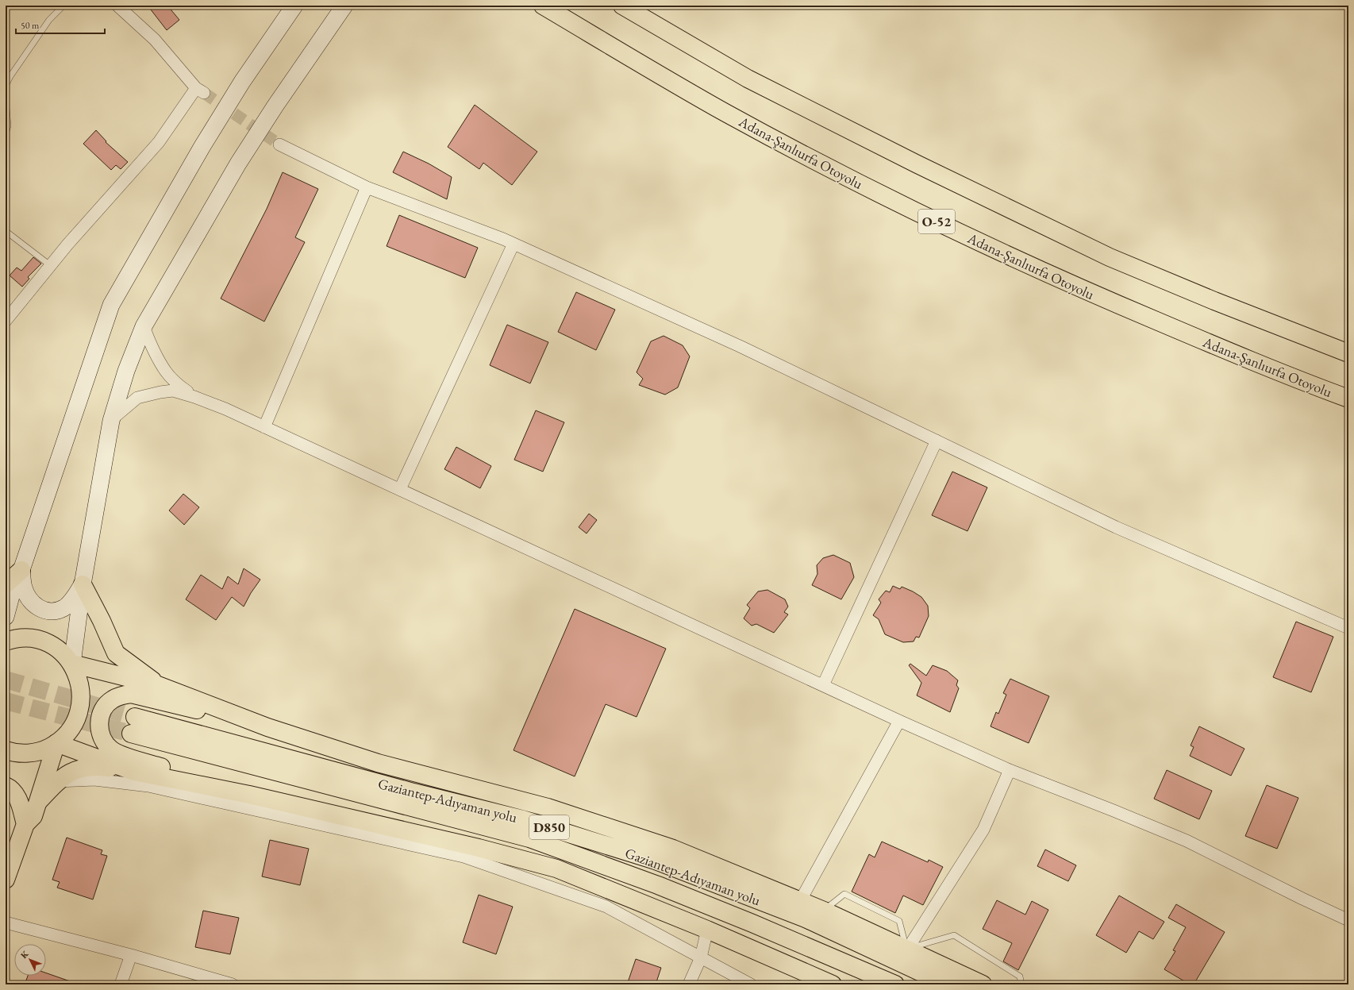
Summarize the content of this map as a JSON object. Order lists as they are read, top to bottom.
{
  "streets": {
    "main road": [
      "Adana-Şanlıurfa Otoyolu",
      "O-52",
      "Gaziantep-Adıyaman yolu",
      "D850"
    ]
  },
  "scale_bar": "50 m",
  "north": "top left"
}
